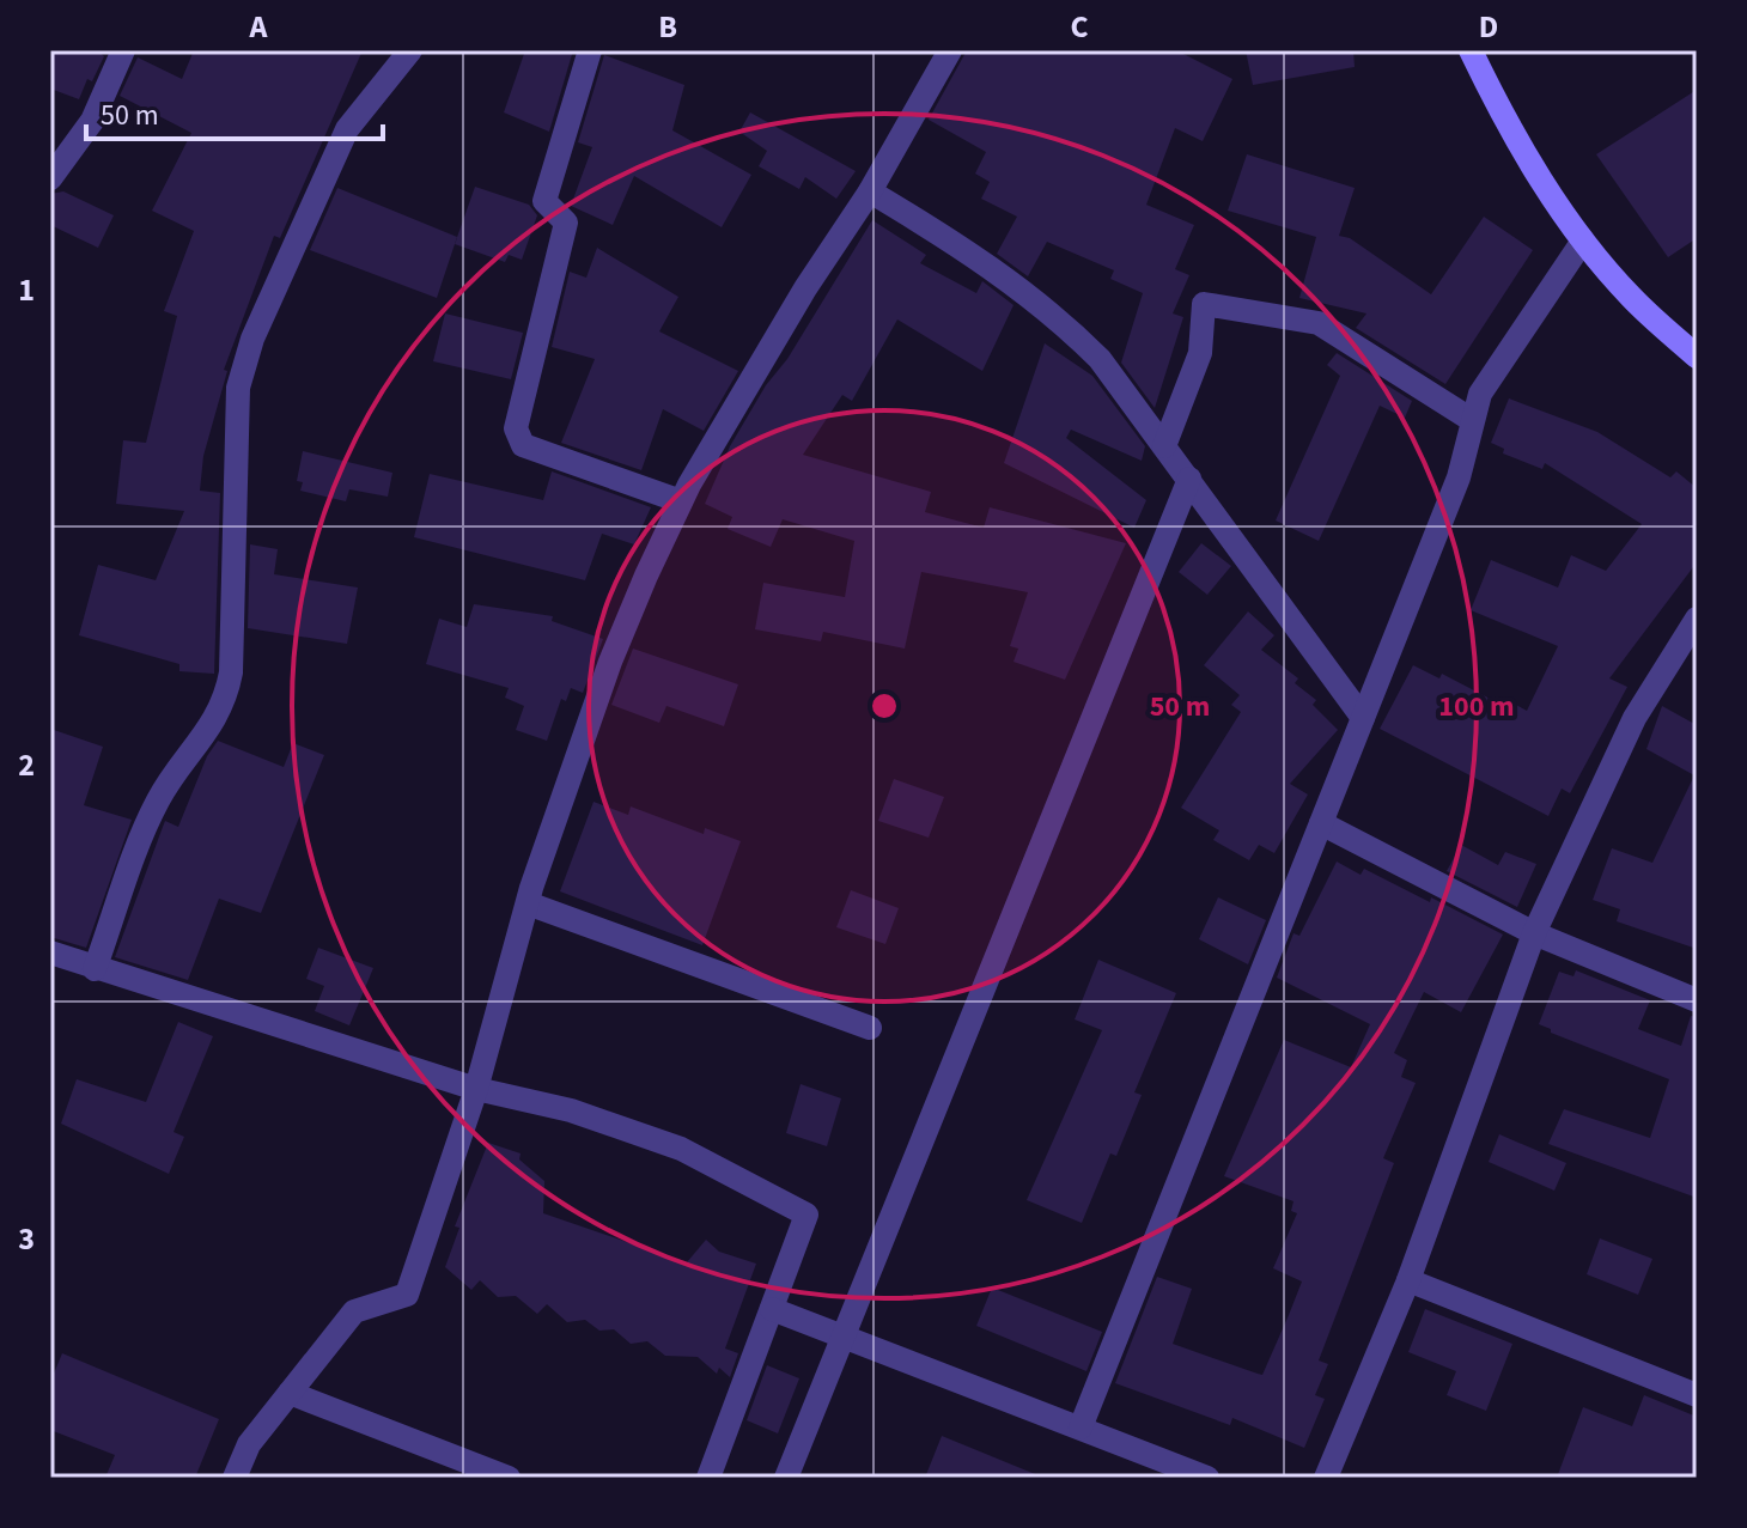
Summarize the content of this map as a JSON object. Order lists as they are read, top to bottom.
{
  "scale_bar": "50 m",
  "grid": {
    "columns": [
      "A",
      "B",
      "C",
      "D"
    ],
    "rows": ["1", "2", "3"]
  },
  "rings": ["50 m", "100 m"]
}
